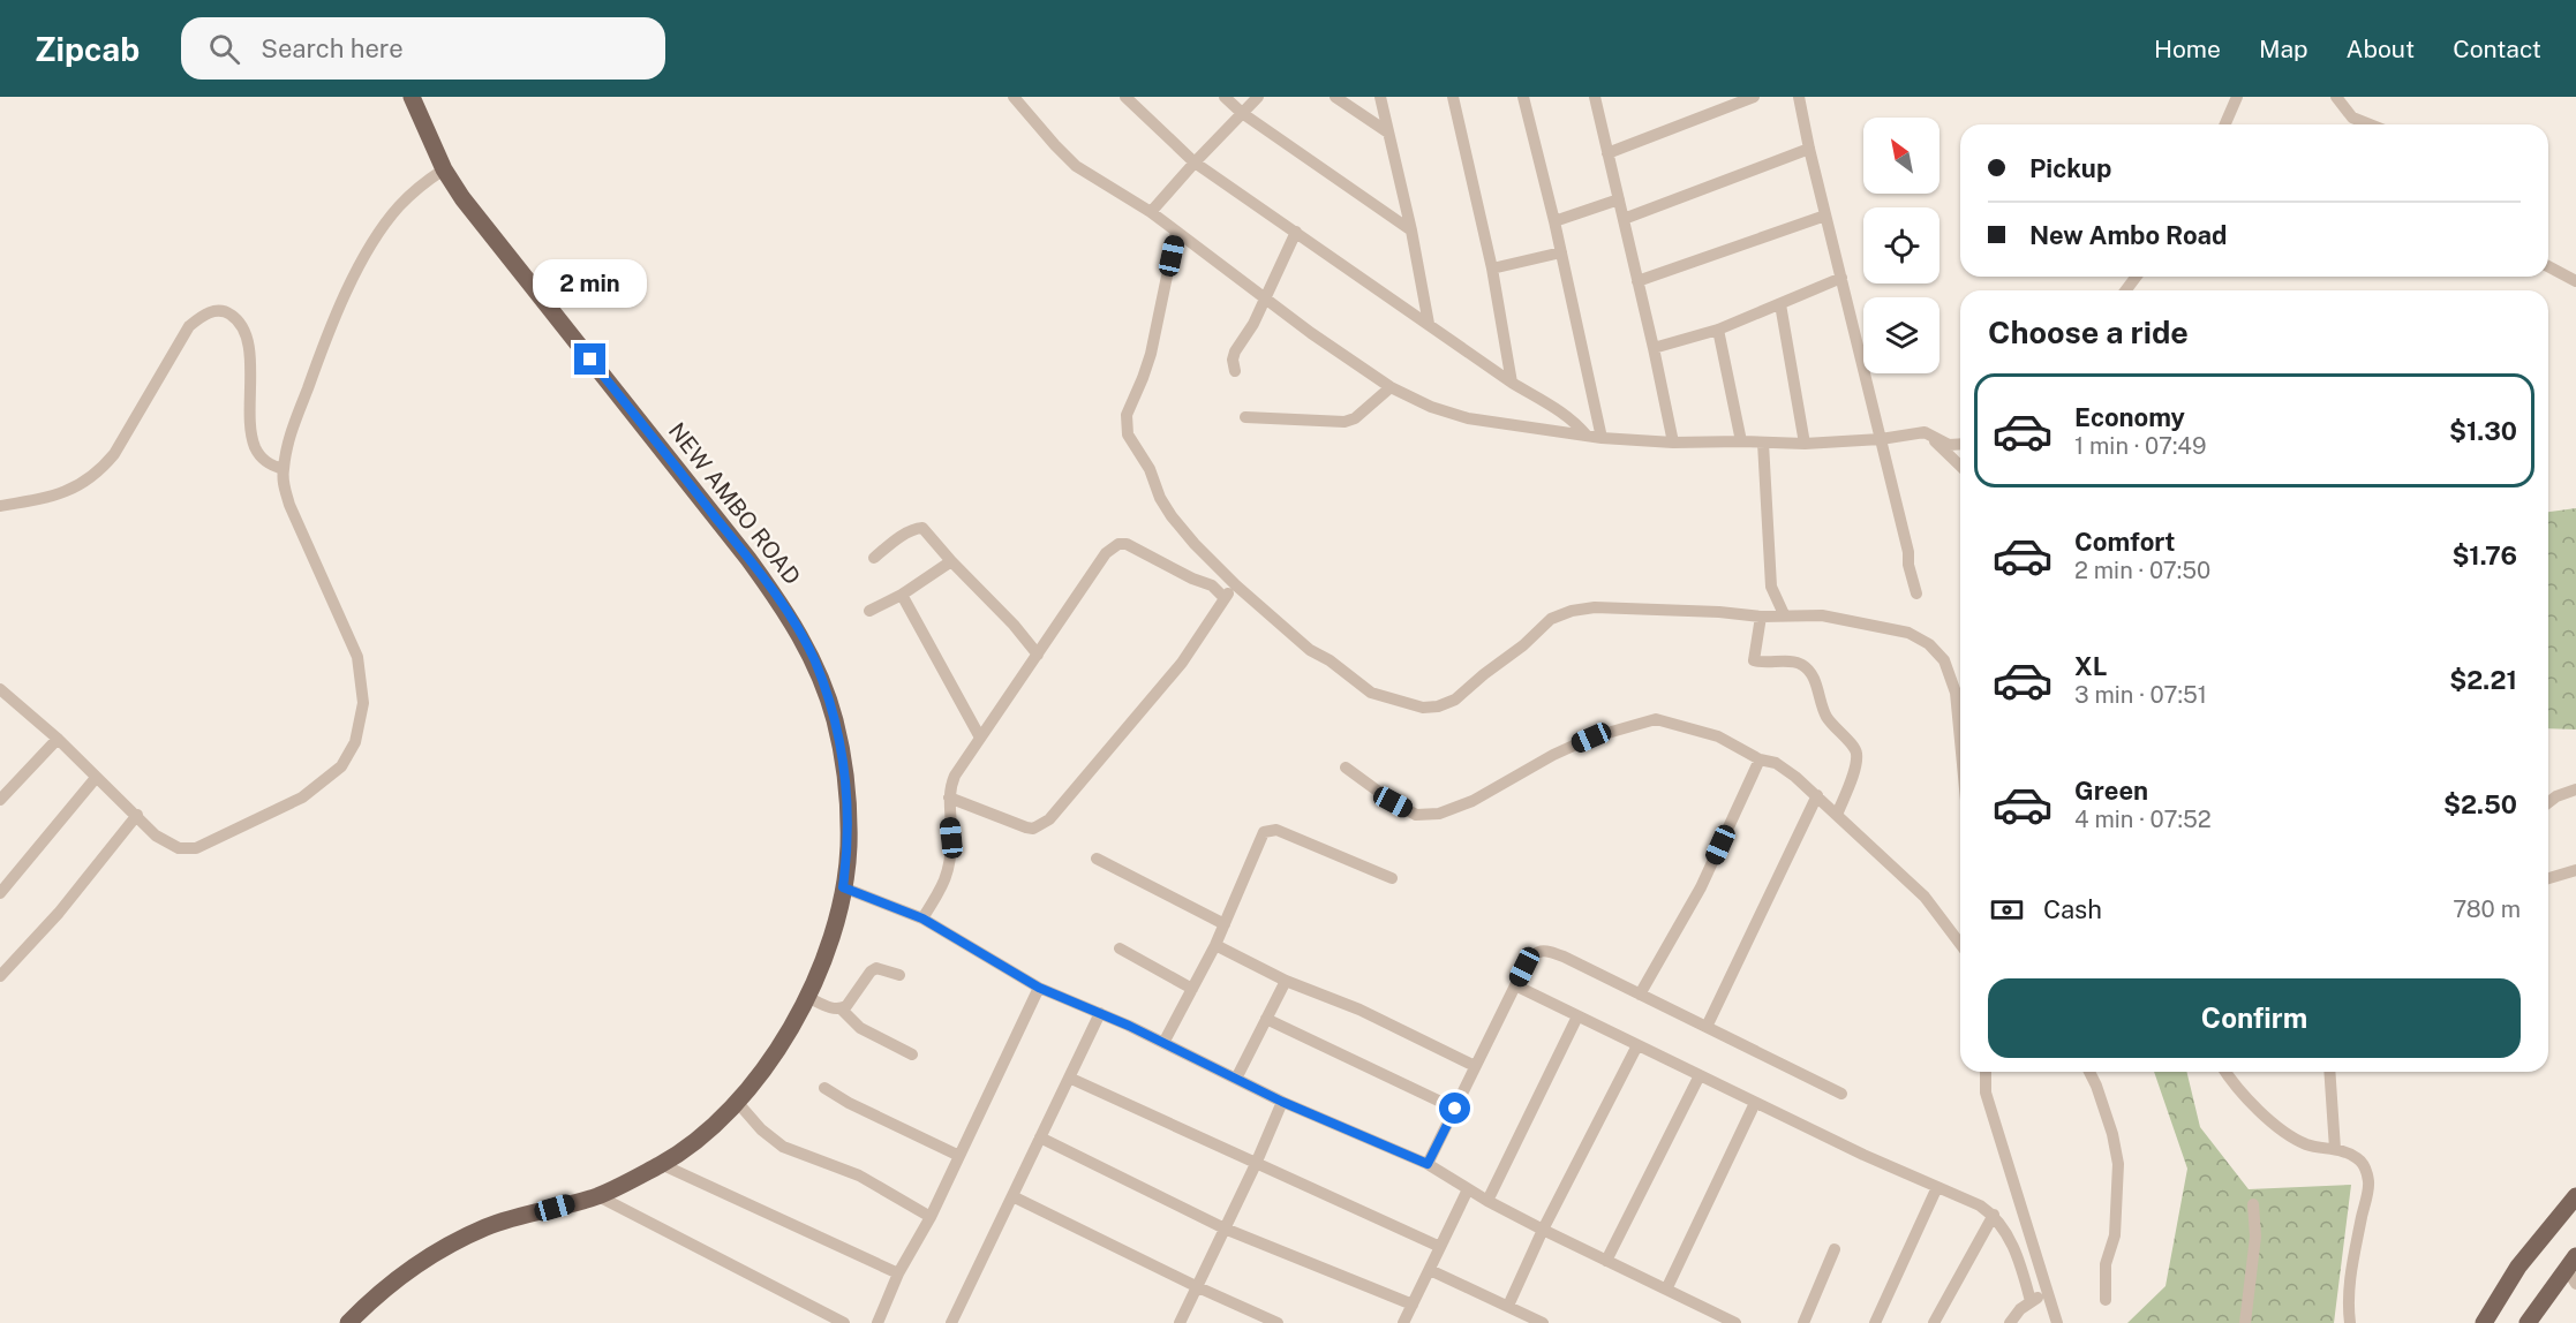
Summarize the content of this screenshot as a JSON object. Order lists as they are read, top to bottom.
{
  "streets": {
    "main road": ["NEW AMBO ROAD"]
  },
  "north": "top left",
  "page": {
    "header": "Zipcab",
    "search": "Search here",
    "nav": [
      "Home",
      "Map",
      "About",
      "Contact"
    ],
    "banner": ["Pickup", "New Ambo Road"],
    "bubble": "2 min",
    "heading": "Choose a ride",
    "list": [
      {
        "name": "Economy",
        "note": "1 min · 07:49",
        "value": "$1.30"
      },
      {
        "name": "Comfort",
        "note": "2 min · 07:50",
        "value": "$1.76"
      },
      {
        "name": "XL",
        "note": "3 min · 07:51",
        "value": "$2.21"
      },
      {
        "name": "Green",
        "note": "4 min · 07:52",
        "value": "$2.50"
      }
    ],
    "pay": ["Cash", "780 m"],
    "buttons": "Confirm"
  }
}
